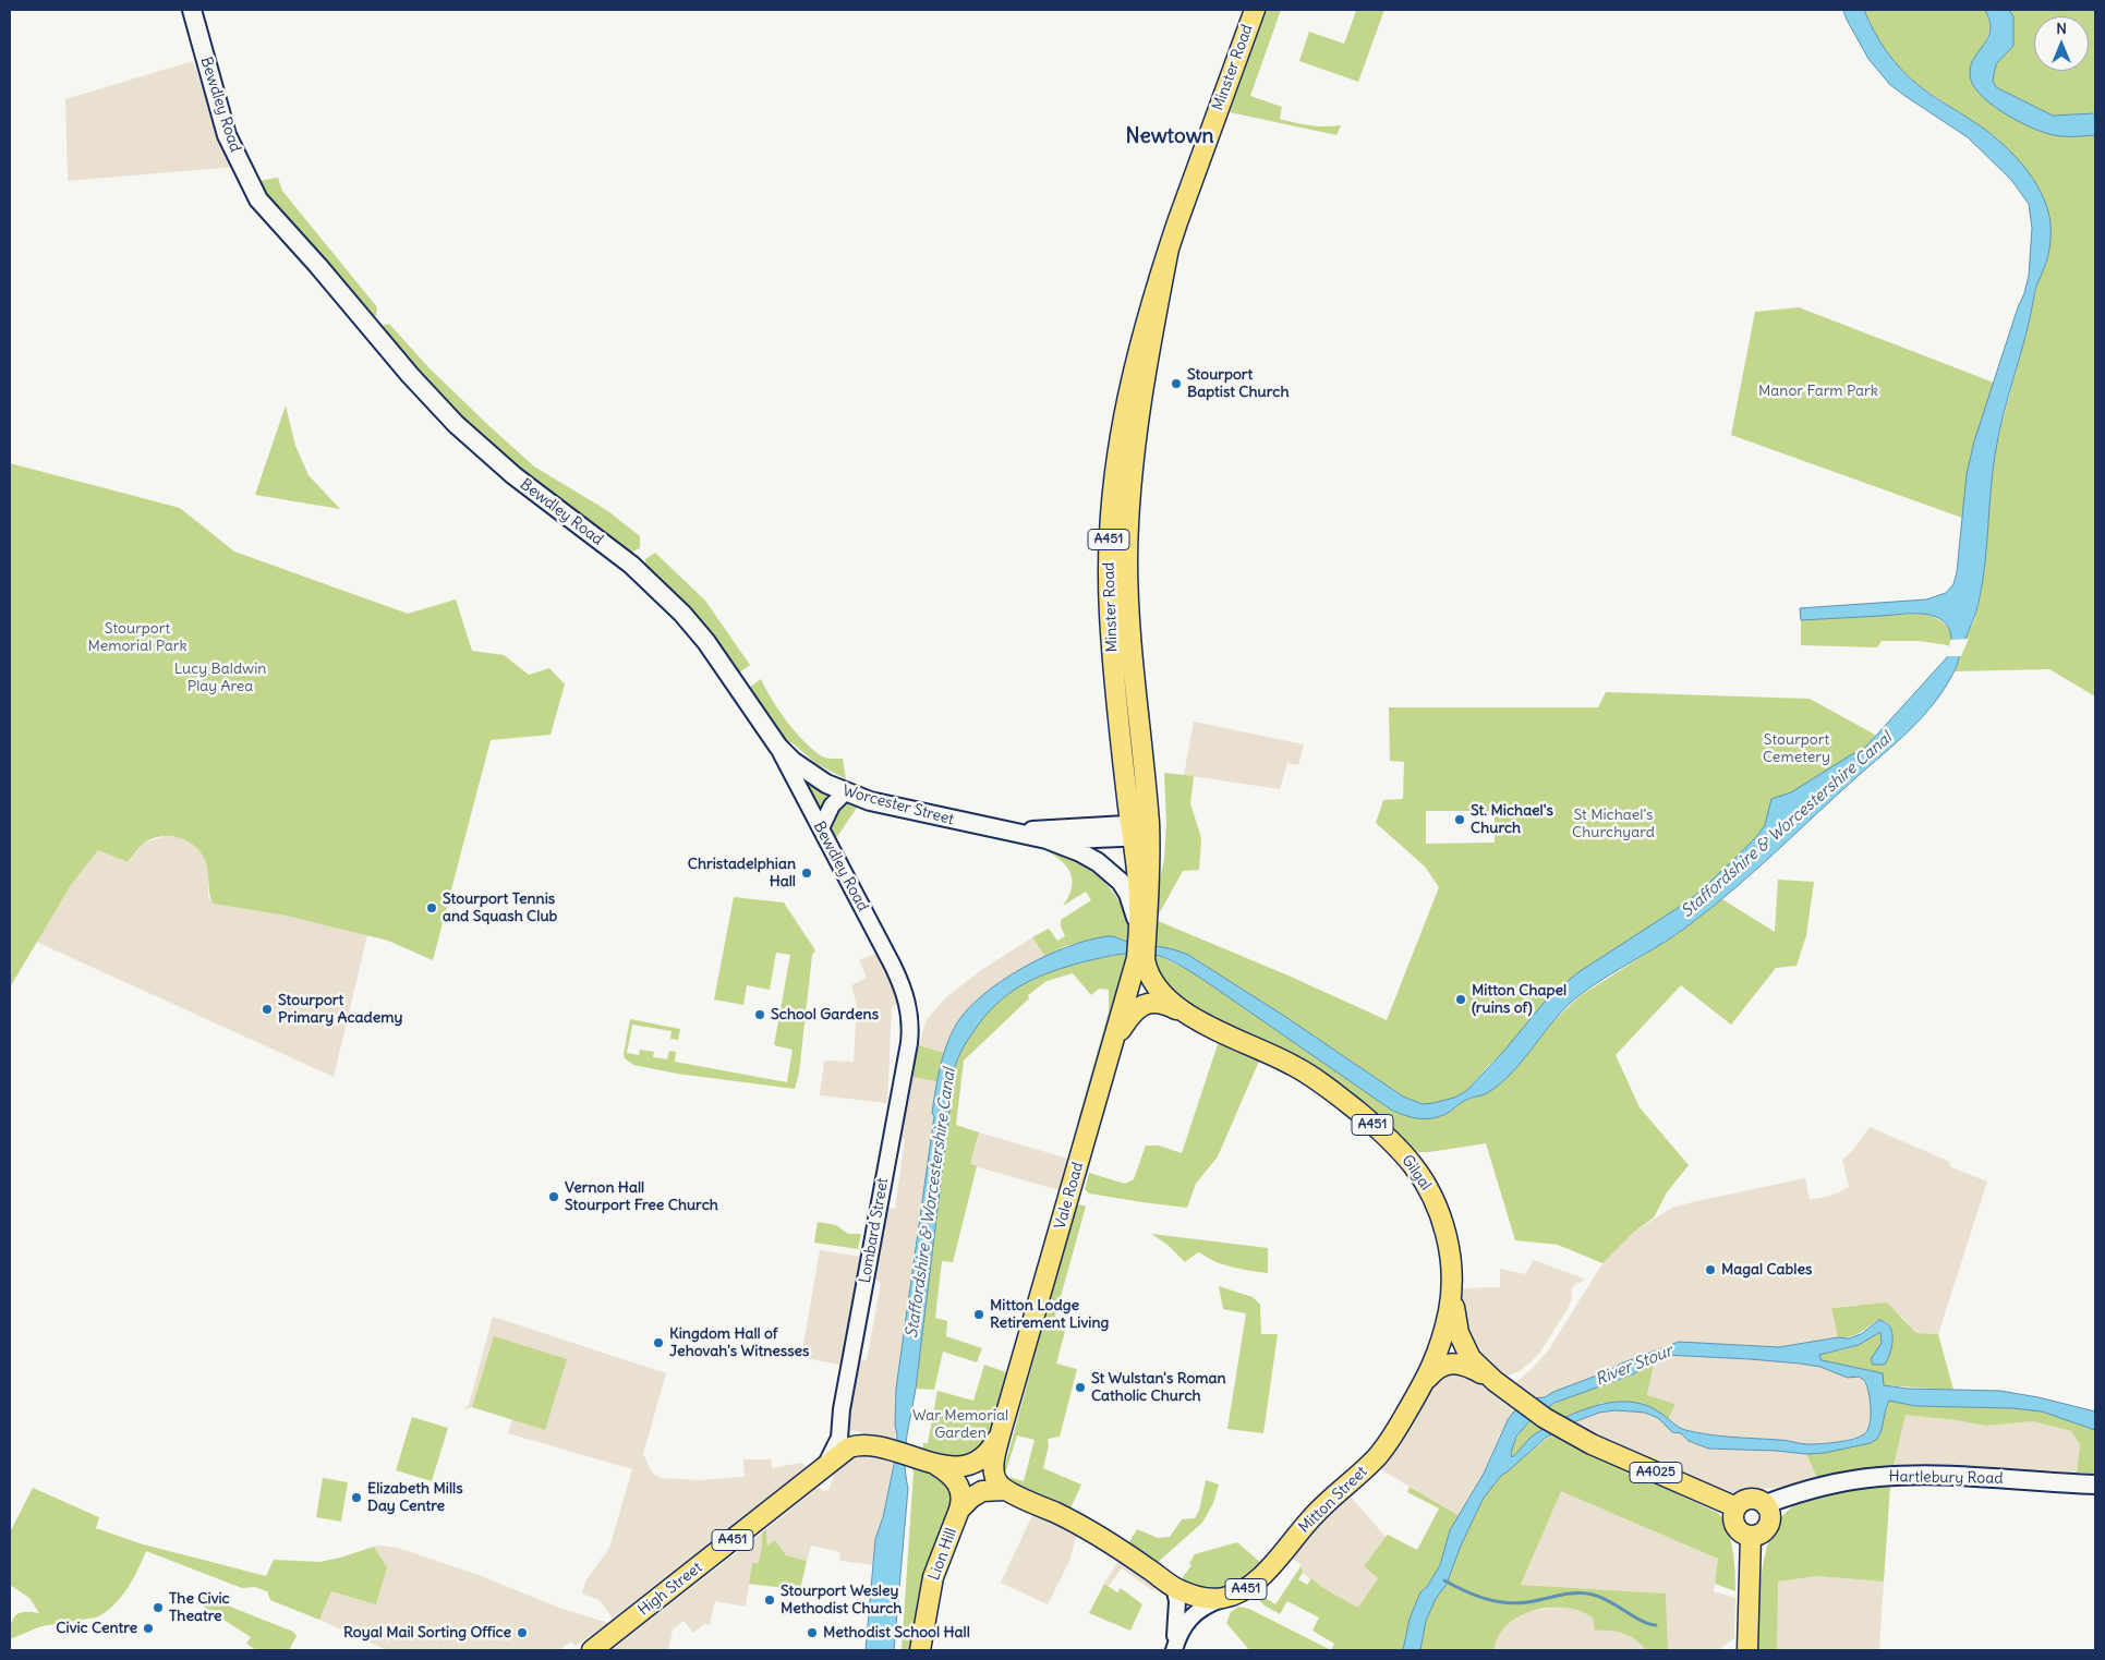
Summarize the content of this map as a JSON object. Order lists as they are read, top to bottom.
{
  "streets": {
    "main road": [
      "Minster Road",
      "Bewdley Road",
      "A451",
      "Worcester Street",
      "Gilgal",
      "Vale Road",
      "A4025",
      "Hartlebury Road",
      "Mitton Street",
      "Lion Hill",
      "High Street"
    ],
    "street": ["Lombard Street"]
  },
  "crossings": [
    ["Minster Road", "Worcester Street"],
    ["Minster Road", "Gilgal"],
    ["Minster Road", "Vale Road"],
    ["Bewdley Road", "Worcester Street"],
    ["Bewdley Road", "Lombard Street"],
    ["A451", "Vale Road"],
    ["A451", "Mitton Street"],
    ["A451", "Lion Hill"],
    ["Worcester Street", "Gilgal"],
    ["Worcester Street", "Vale Road"],
    ["Gilgal", "Vale Road"],
    ["Gilgal", "A4025"],
    ["Gilgal", "Mitton Street"],
    ["Lombard Street", "High Street"],
    ["A4025", "Hartlebury Road"],
    ["A4025", "Mitton Street"],
    ["Mitton Street", "Lion Hill"]
  ],
  "districts": ["Newtown"],
  "water": ["Staffordshire & Worcestershire Canal", "River Stour"],
  "parks": [
    "Manor Farm Park",
    "Stourport Memorial Park",
    "Lucy Baldwin Play Area",
    "Stourport Cemetery",
    "St Michael's Churchyard",
    "War Memorial Garden"
  ],
  "places": [
    "Stourport Baptist Church",
    "St. Michael's Church",
    "Christadelphian Hall",
    "Stourport Tennis and Squash Club",
    "Mitton Chapel (ruins of)",
    "Stourport Primary Academy",
    "School Gardens",
    "Vernon Hall Stourport Free Church",
    "Magal Cables",
    "Mitton Lodge Retirement Living",
    "Kingdom Hall of Jehovah's Witnesses",
    "St Wulstan's Roman Catholic Church",
    "Elizabeth Mills Day Centre",
    "Stourport Wesley Methodist Church",
    "The Civic Theatre",
    "Civic Centre",
    "Royal Mail Sorting Office",
    "Methodist School Hall"
  ],
  "north": "top"
}
